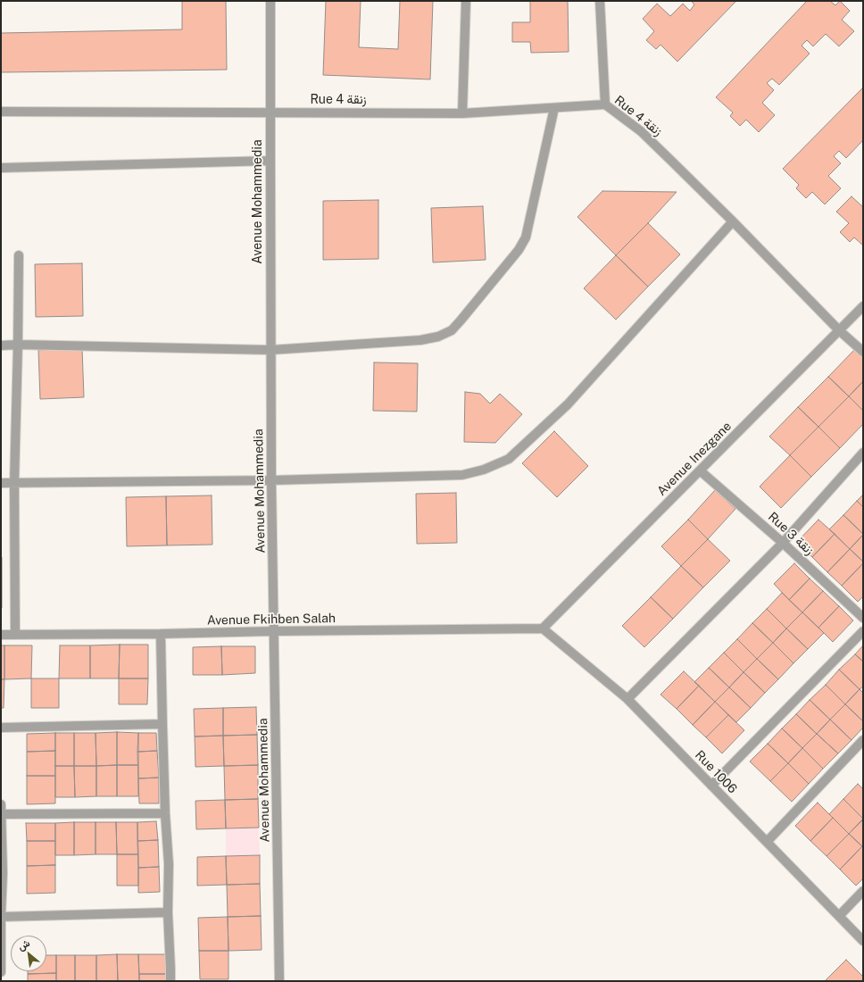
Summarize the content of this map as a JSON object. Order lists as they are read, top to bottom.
{
  "streets": {
    "street": [
      "Rue 4 زنقة",
      "Avenue Mohammedia",
      "Avenue Inezgane",
      "Rue 3 زنقة",
      "Avenue Fkihben Salah",
      "Rue 1006"
    ]
  },
  "crossings": [
    ["Rue 4 زنقة", "Avenue Mohammedia"],
    ["Rue 4 زنقة", "Avenue Inezgane"],
    ["Avenue Mohammedia", "Avenue Fkihben Salah"],
    ["Avenue Inezgane", "Rue 3 زنقة"],
    ["Avenue Inezgane", "Avenue Fkihben Salah"],
    ["Avenue Inezgane", "Rue 1006"],
    ["Avenue Fkihben Salah", "Rue 1006"]
  ],
  "north": "top left"
}
